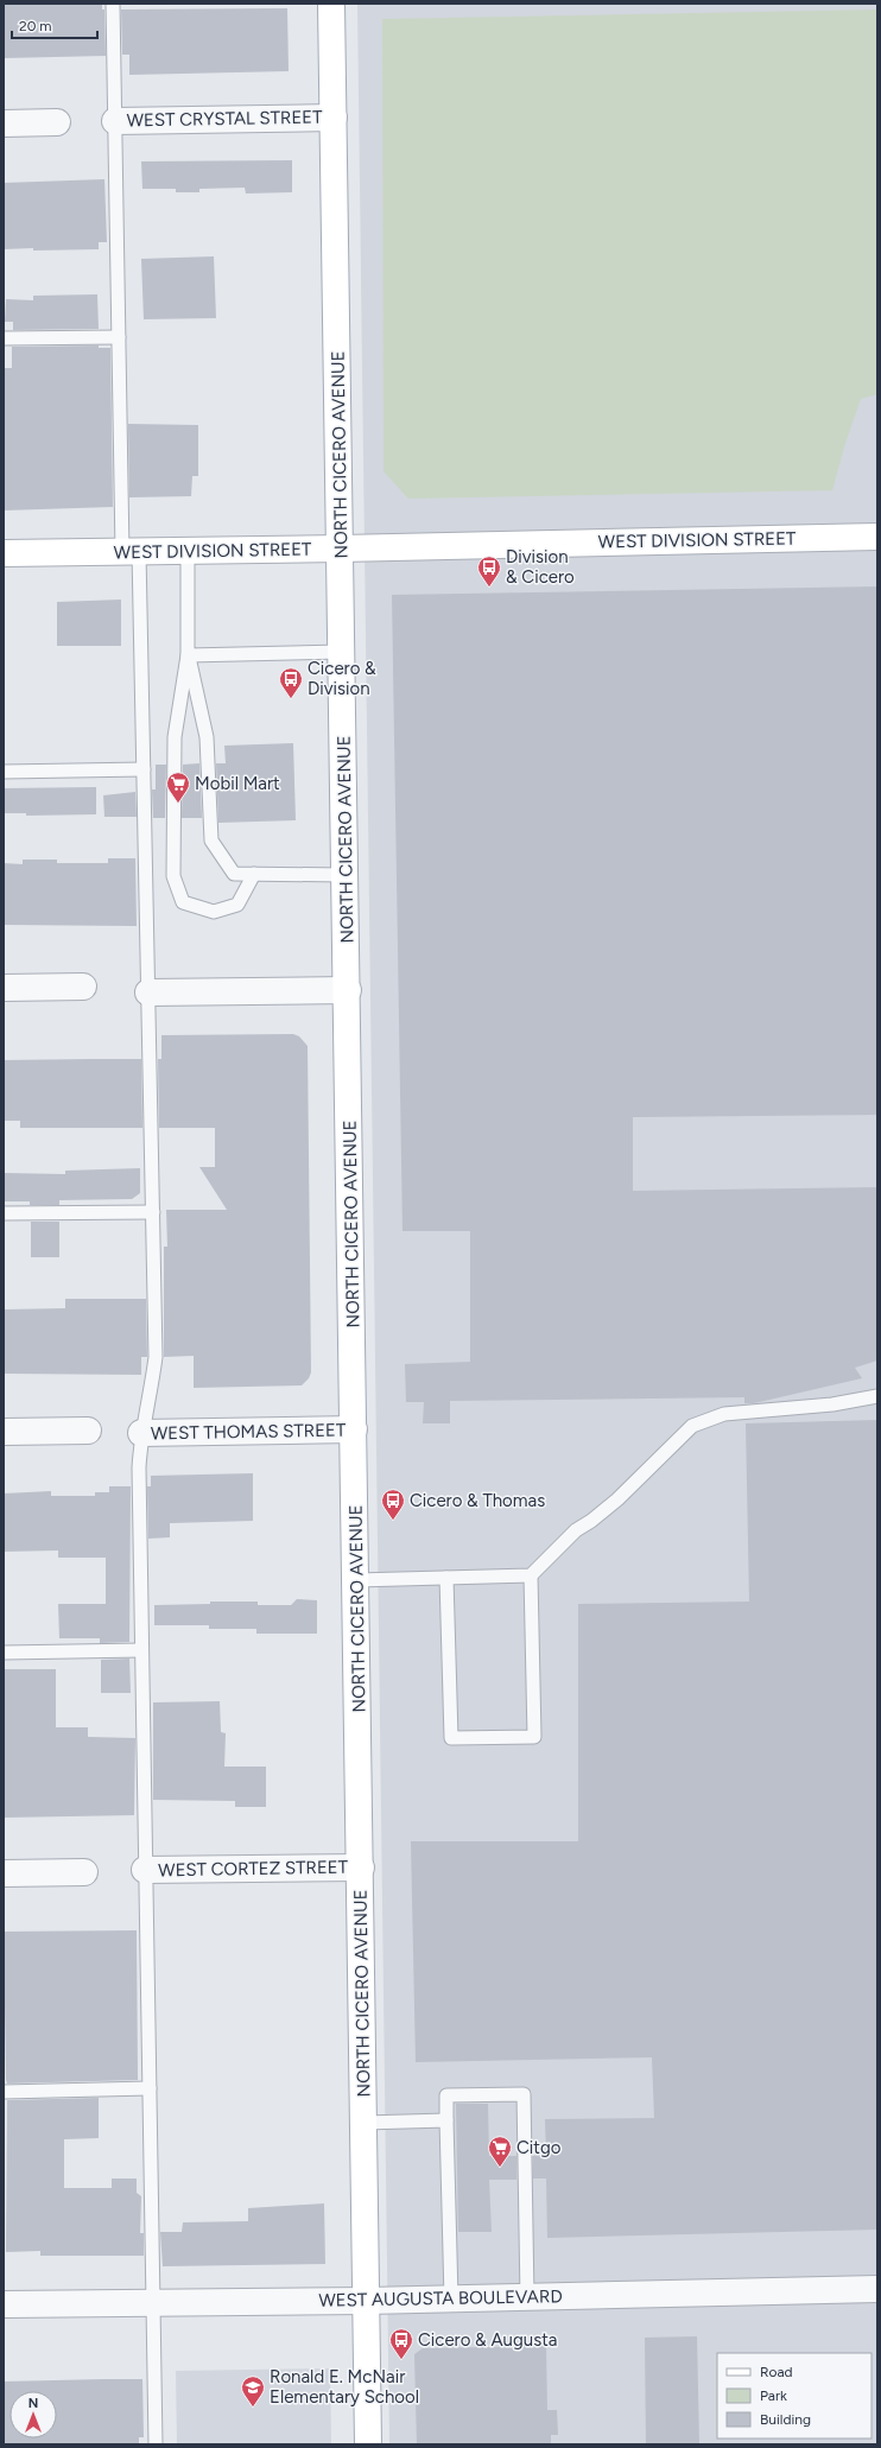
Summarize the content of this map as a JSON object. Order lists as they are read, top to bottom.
{
  "streets": {
    "main road": ["NORTH CICERO AVENUE", "WEST DIVISION STREET"],
    "street": [
      "WEST CRYSTAL STREET",
      "WEST THOMAS STREET",
      "WEST CORTEZ STREET",
      "WEST AUGUSTA BOULEVARD"
    ]
  },
  "crossings": [
    ["WEST CRYSTAL STREET", "NORTH CICERO AVENUE"],
    ["NORTH CICERO AVENUE", "WEST DIVISION STREET"],
    ["NORTH CICERO AVENUE", "WEST THOMAS STREET"],
    ["NORTH CICERO AVENUE", "WEST CORTEZ STREET"],
    ["NORTH CICERO AVENUE", "WEST AUGUSTA BOULEVARD"]
  ],
  "places": {
    "bus stop": [
      "Division & Cicero",
      "Cicero & Division",
      "Cicero & Thomas",
      "Cicero & Augusta"
    ],
    "supermarket": ["Mobil Mart", "Citgo"],
    "school or university": ["Ronald E. McNair Elementary School"]
  },
  "legend": ["Road", "Park", "Building"],
  "scale_bar": "20 m",
  "north": "top"
}
